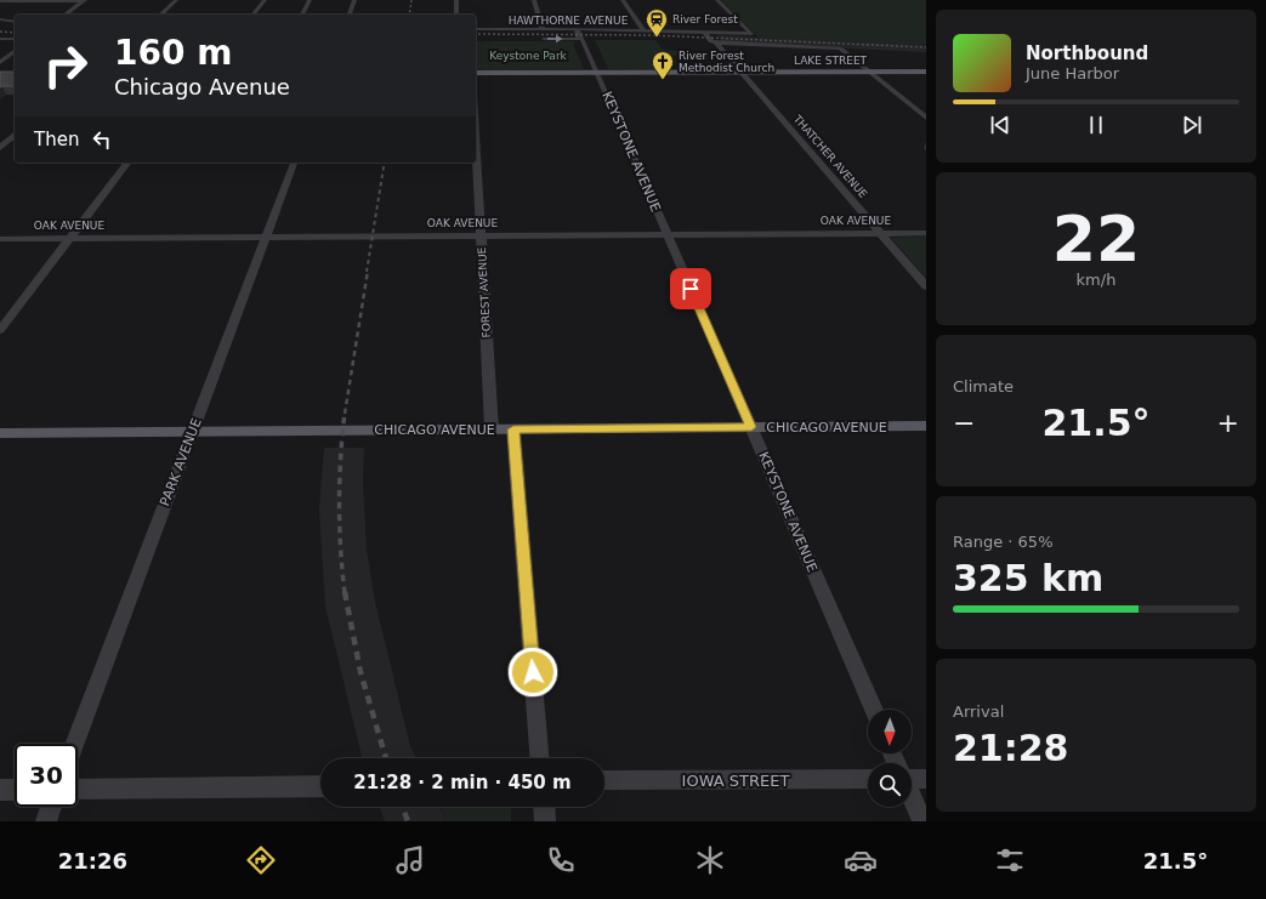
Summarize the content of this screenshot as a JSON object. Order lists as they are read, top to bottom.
{
  "streets": {
    "main road": ["LAKE STREET", "CHICAGO AVENUE"],
    "street": [
      "HAWTHORNE AVENUE",
      "KEYSTONE AVENUE",
      "THATCHER AVENUE",
      "OAK AVENUE",
      "FOREST AVENUE",
      "PARK AVENUE",
      "IOWA STREET"
    ]
  },
  "crossings": [
    ["HAWTHORNE AVENUE", "KEYSTONE AVENUE"],
    ["HAWTHORNE AVENUE", "THATCHER AVENUE"],
    ["LAKE STREET", "KEYSTONE AVENUE"],
    ["LAKE STREET", "THATCHER AVENUE"],
    ["KEYSTONE AVENUE", "OAK AVENUE"],
    ["KEYSTONE AVENUE", "CHICAGO AVENUE"],
    ["THATCHER AVENUE", "OAK AVENUE"],
    ["OAK AVENUE", "FOREST AVENUE"],
    ["OAK AVENUE", "PARK AVENUE"],
    ["FOREST AVENUE", "CHICAGO AVENUE"],
    ["CHICAGO AVENUE", "PARK AVENUE"]
  ],
  "parks": ["Keystone Park"],
  "places": {
    "station": ["River Forest"],
    "church": ["River Forest Methodist Church"]
  },
  "north": "bottom",
  "page": {
    "turn": ["160 m", "Chicago Avenue"],
    "song": ["Northbound", "June Harbor"],
    "then": "Then",
    "tile": [
      ["22", "km/h"],
      "Climate",
      ["Range · 65%", "325 km"],
      ["Arrival", "21:28"]
    ],
    "heat": ["−", "21.5°", "+"],
    "limit": "30",
    "trip": "21:28 · 2 min · 450 m",
    "tabs": ["21:26", "21.5°"]
  }
}
